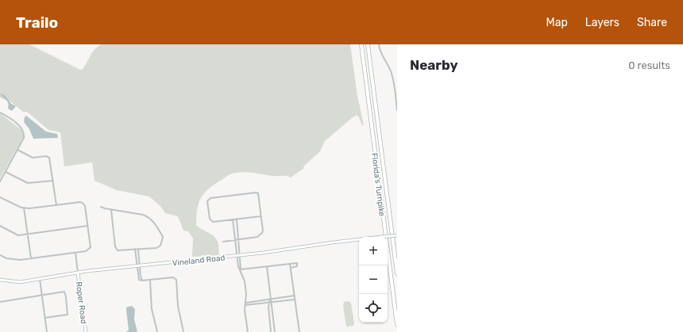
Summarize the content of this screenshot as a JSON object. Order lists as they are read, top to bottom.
{
  "streets": {
    "highway": ["Florida's Turnpike"],
    "main road": ["Vineland Road", "Roper Road"]
  },
  "crossings": [
    ["Vineland Road", "Roper Road"]
  ],
  "page": {
    "header": "Trailo",
    "nav": ["Map", "Layers", "Share"],
    "heading": ["Nearby", "0 results"],
    "map_buttons": ["+", "−"]
  }
}
